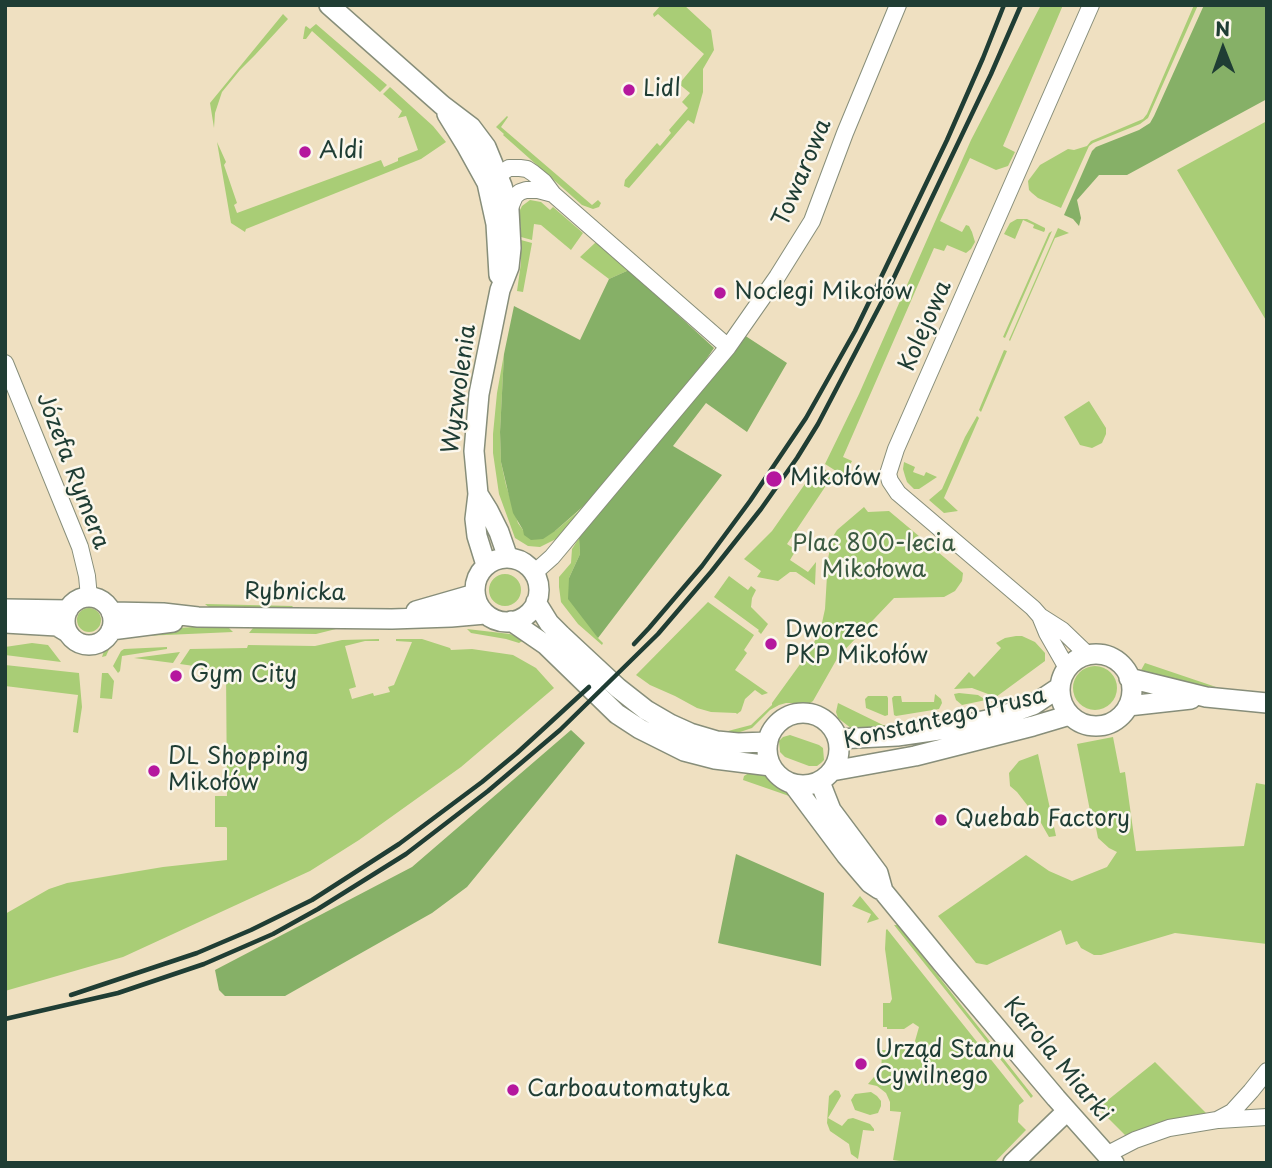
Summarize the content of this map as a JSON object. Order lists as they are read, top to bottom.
{
  "streets": {
    "street": [
      "Towarowa",
      "Kolejowa",
      "Wyzwolenia",
      "Józefa Rymera",
      "Rybnicka",
      "Konstantego Prusa",
      "Karola Miarki"
    ]
  },
  "crossings": [
    ["Towarowa", "Wyzwolenia"],
    ["Towarowa", "Rybnicka"],
    ["Kolejowa", "Konstantego Prusa"],
    ["Wyzwolenia", "Rybnicka"],
    ["Józefa Rymera", "Rybnicka"],
    ["Konstantego Prusa", "Karola Miarki"]
  ],
  "parks": ["Plac 800-lecia Mikołowa"],
  "places": [
    "Lidl",
    "Aldi",
    "Noclegi Mikołów",
    "Mikołów",
    "Dworzec PKP Mikołów",
    "Gym City",
    "DL Shopping Mikołów",
    "Quebab Factory",
    "Urząd Stanu Cywilnego",
    "Carboautomatyka"
  ],
  "north": "top"
}
